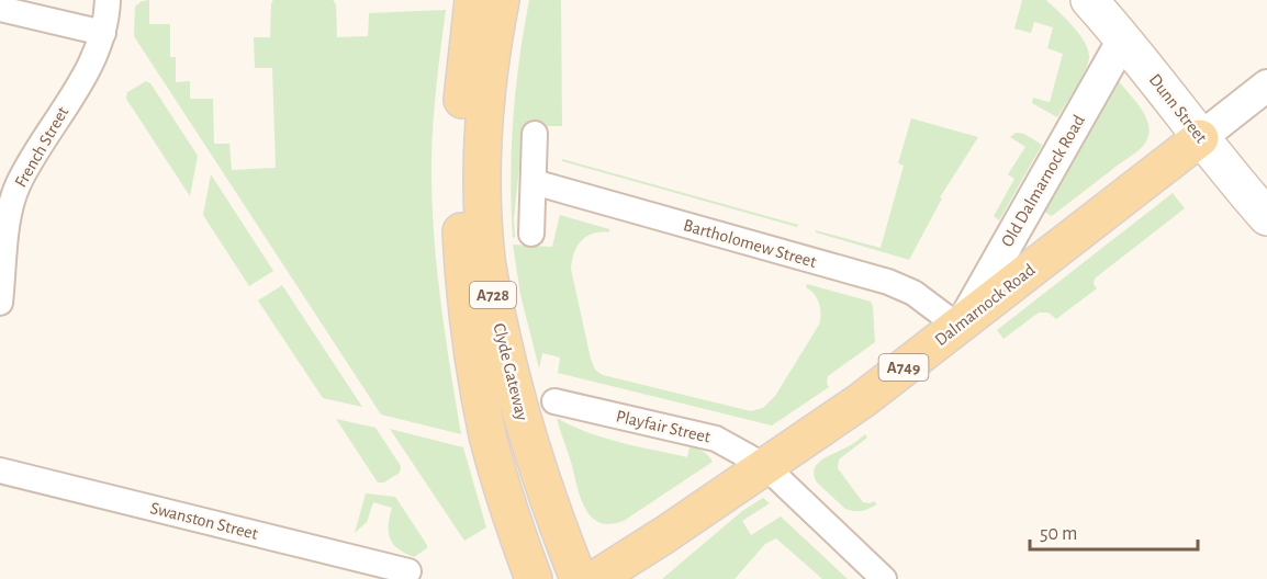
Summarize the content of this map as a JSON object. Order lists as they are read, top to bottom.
{
  "streets": {
    "main road": [
      "Dunn Street",
      "A728",
      "Dalmarnock Road",
      "A749",
      "Clyde Gateway"
    ],
    "street": [
      "French Street",
      "Old Dalmarnock Road",
      "Bartholomew Street",
      "Playfair Street",
      "Swanston Street"
    ]
  },
  "crossings": [
    ["Dunn Street", "Old Dalmarnock Road"],
    ["Dunn Street", "Dalmarnock Road"],
    ["Old Dalmarnock Road", "Bartholomew Street"],
    ["Old Dalmarnock Road", "Dalmarnock Road"],
    ["Bartholomew Street", "Dalmarnock Road"],
    ["Dalmarnock Road", "Playfair Street"]
  ],
  "scale_bar": "50 m"
}
